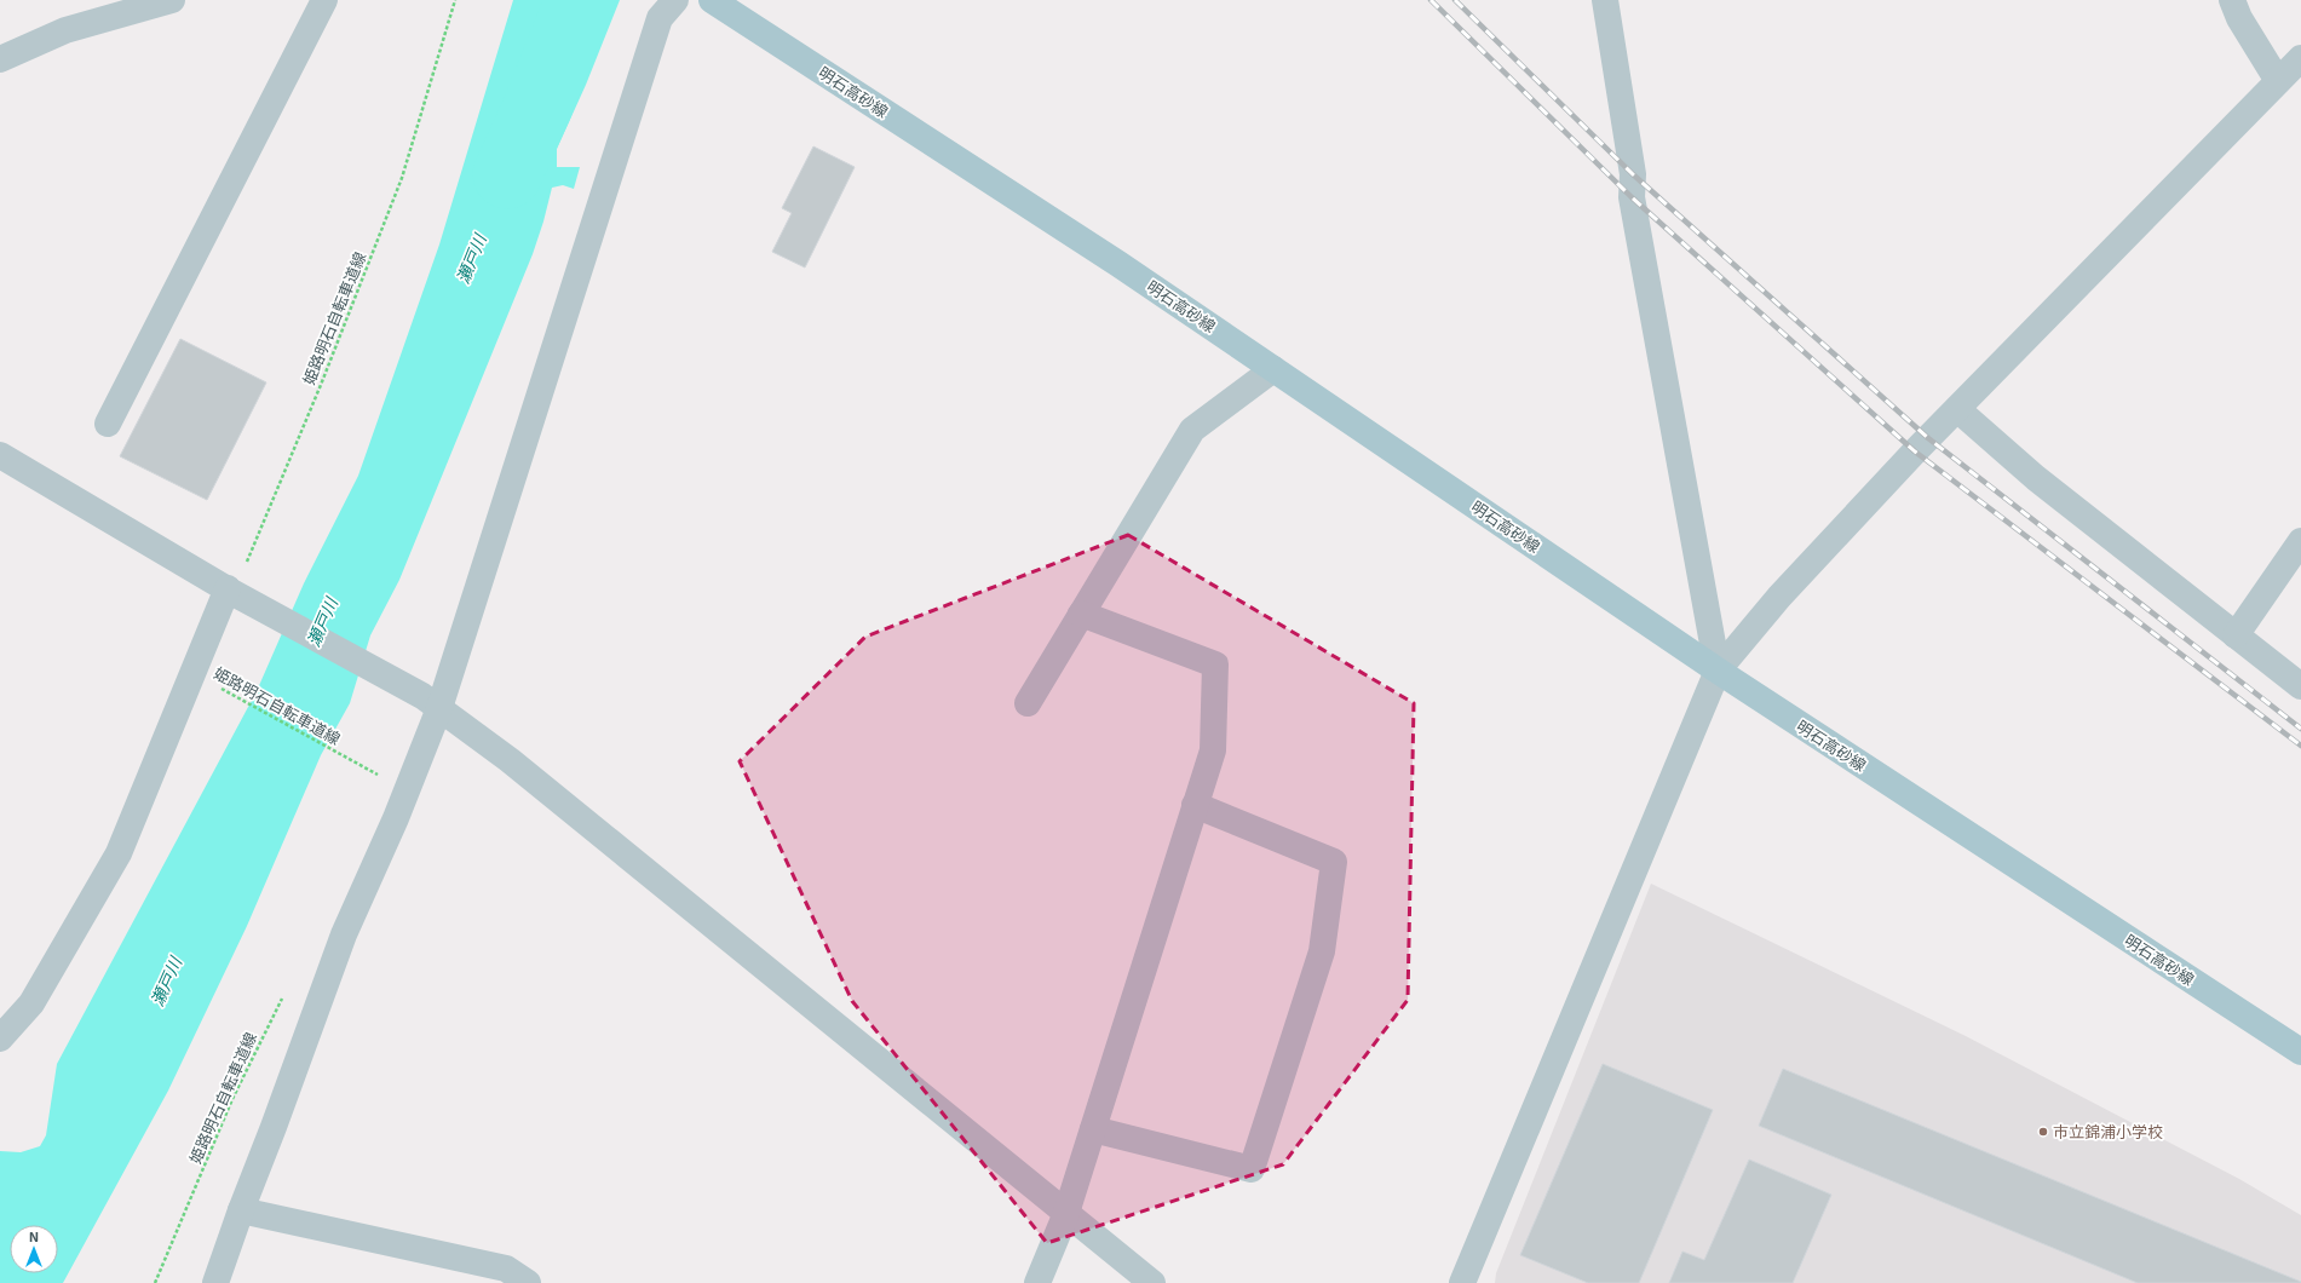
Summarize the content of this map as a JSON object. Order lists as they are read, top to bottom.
{
  "streets": {
    "main road": ["明石高砂線"],
    "path": ["姫路明石自転車道線"]
  },
  "water": ["瀬戸川"],
  "places": ["市立錦浦小学校"],
  "north": "top"
}
